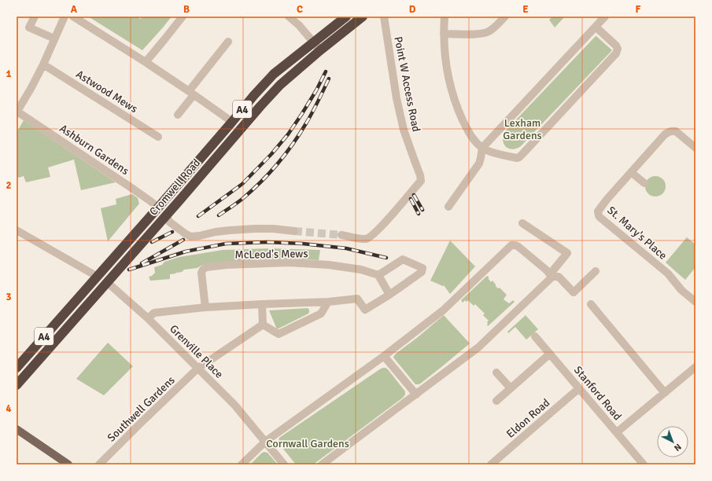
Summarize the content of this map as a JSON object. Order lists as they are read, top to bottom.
{
  "streets": {
    "highway": ["A4", "Cromwell Road"],
    "street": [
      "Point W Access Road",
      "Astwood Mews",
      "Ashburn Gardens",
      "St. Mary's Place",
      "McLeod's Mews",
      "Grenville Place",
      "Stanford Road",
      "Southwell Gardens",
      "Eldon Road"
    ]
  },
  "crossings": [
    ["Ashburn Gardens", "Cromwell Road"],
    ["Cromwell Road", "Grenville Place"],
    ["Grenville Place", "Southwell Gardens"],
    ["Stanford Road", "Eldon Road"]
  ],
  "parks": ["Lexham Gardens", "Cornwall Gardens"],
  "north": "bottom right",
  "grid": {
    "columns": [
      "A",
      "B",
      "C",
      "D",
      "E",
      "F"
    ],
    "rows": [
      "1",
      "2",
      "3",
      "4"
    ]
  }
}
